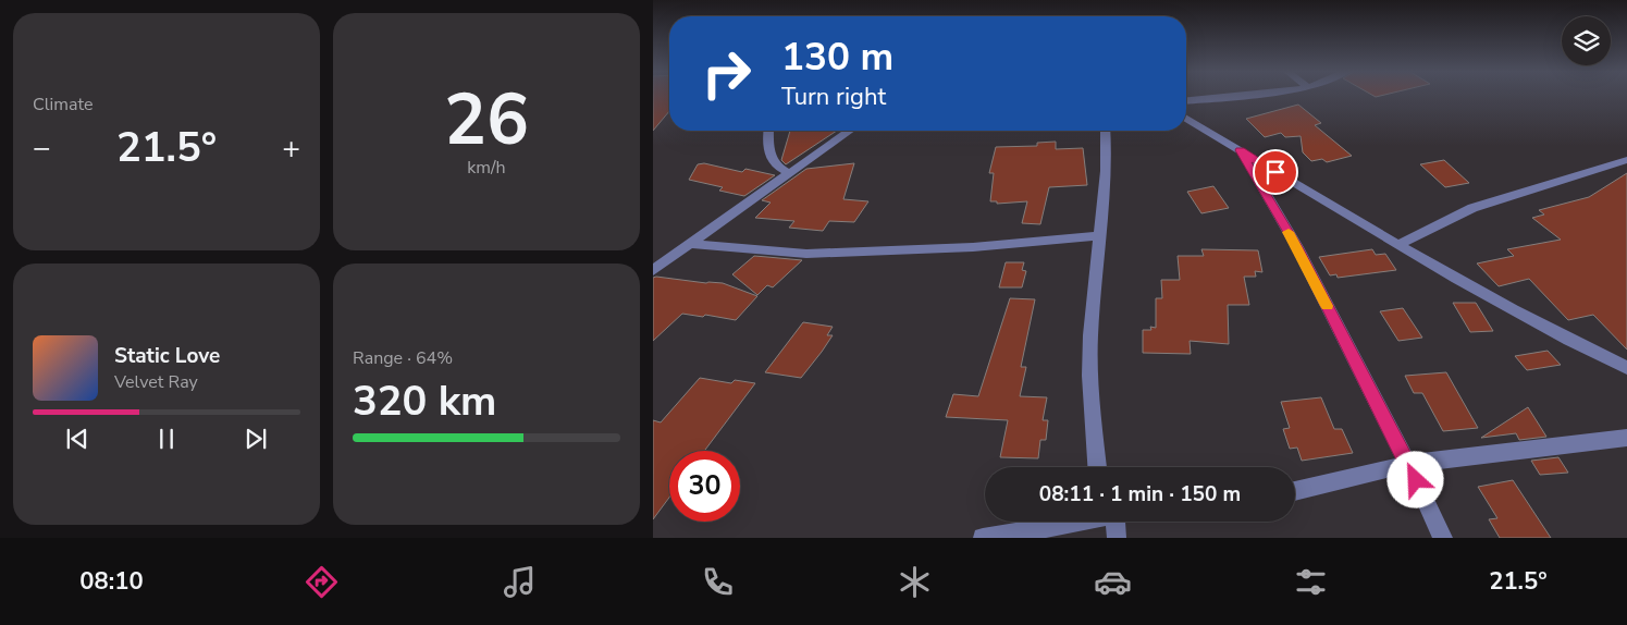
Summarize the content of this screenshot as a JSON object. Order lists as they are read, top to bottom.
{
  "page": {
    "tile": [
      "Climate",
      ["26", "km/h"],
      ["Range · 64%", "320 km"]
    ],
    "turn": ["130 m", "Turn right"],
    "heat": ["−", "21.5°", "+"],
    "song": ["Static Love", "Velvet Ray"],
    "limit": "30",
    "trip": "08:11 · 1 min · 150 m",
    "tabs": ["08:10", "21.5°"]
  }
}
